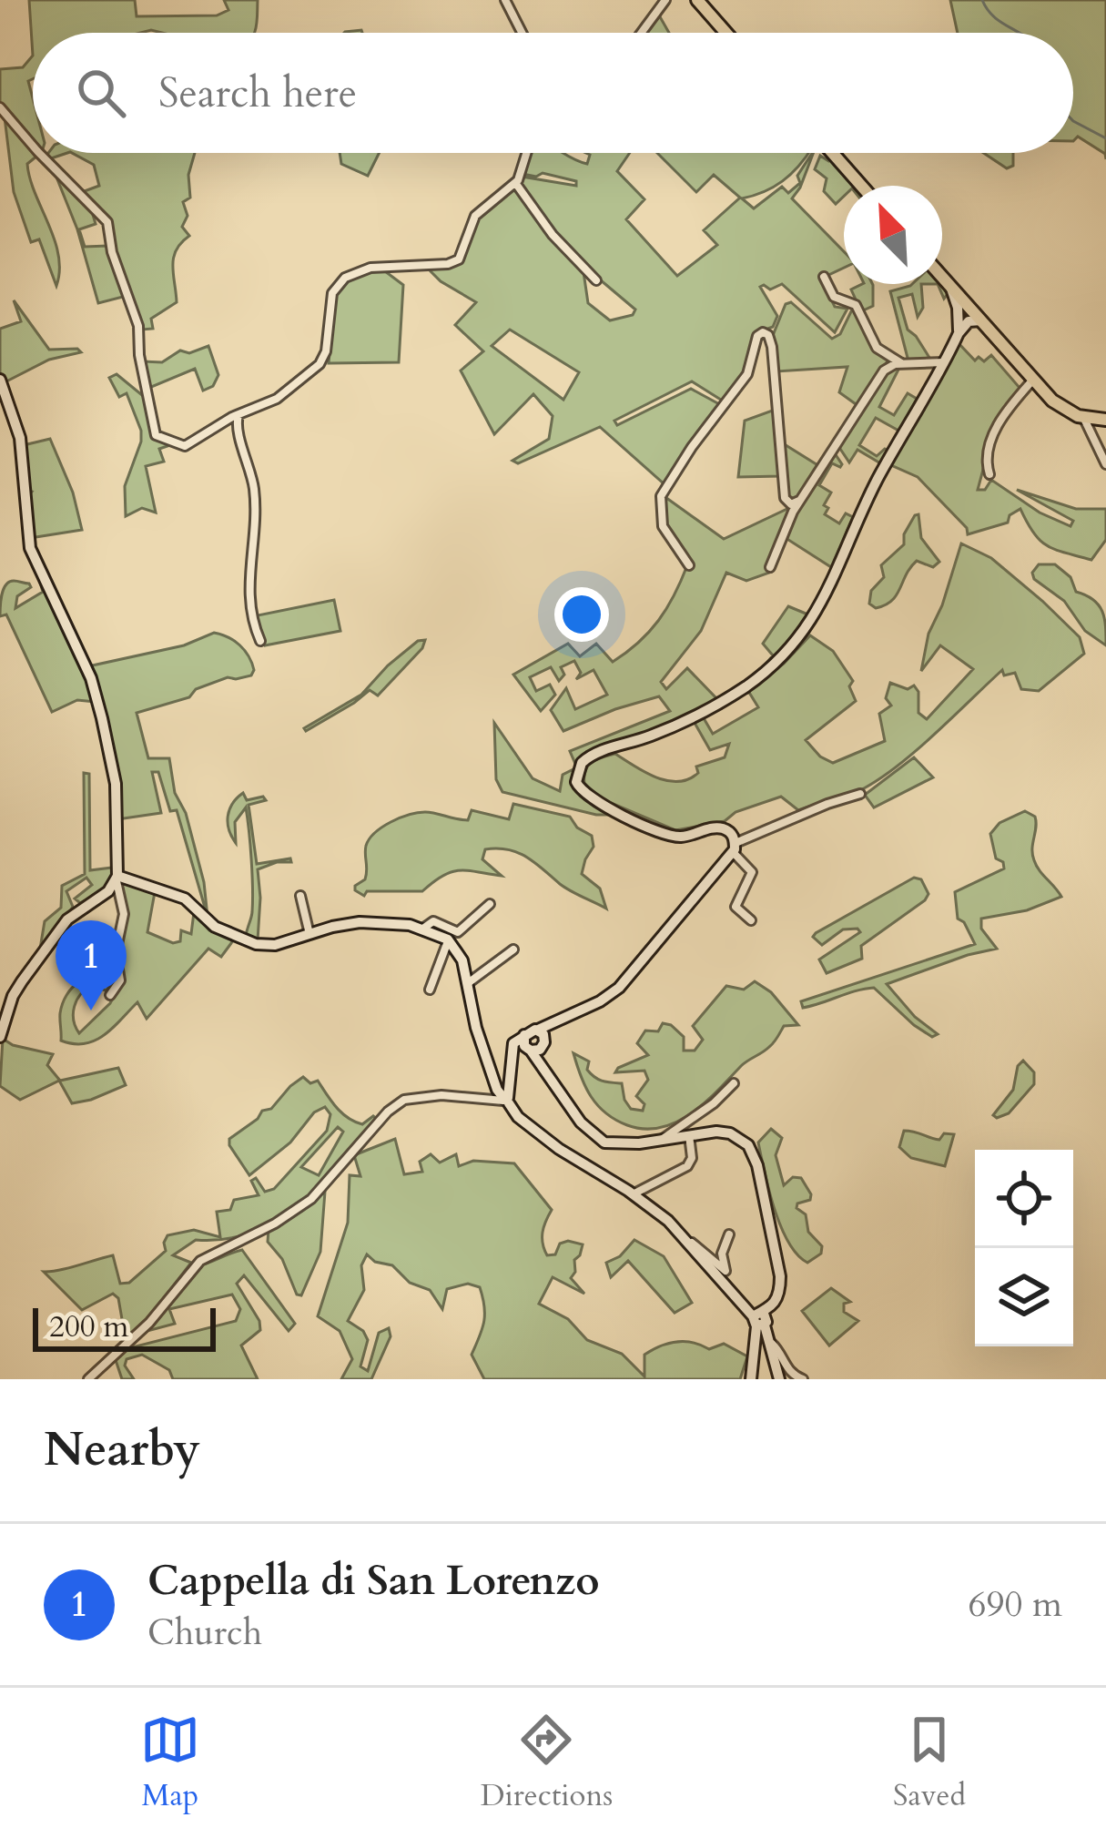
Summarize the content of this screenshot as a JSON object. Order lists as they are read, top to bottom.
{
  "scale_bar": "200 m",
  "north": "top left",
  "page": {
    "search": "Search here",
    "pins": "1",
    "scale": "200 m",
    "heading": "Nearby",
    "list": [
      {
        "mark": "1",
        "name": "Cappella di San Lorenzo",
        "note": "Church",
        "value": "690 m"
      }
    ],
    "nav": ["Map", "Directions", "Saved"]
  }
}
